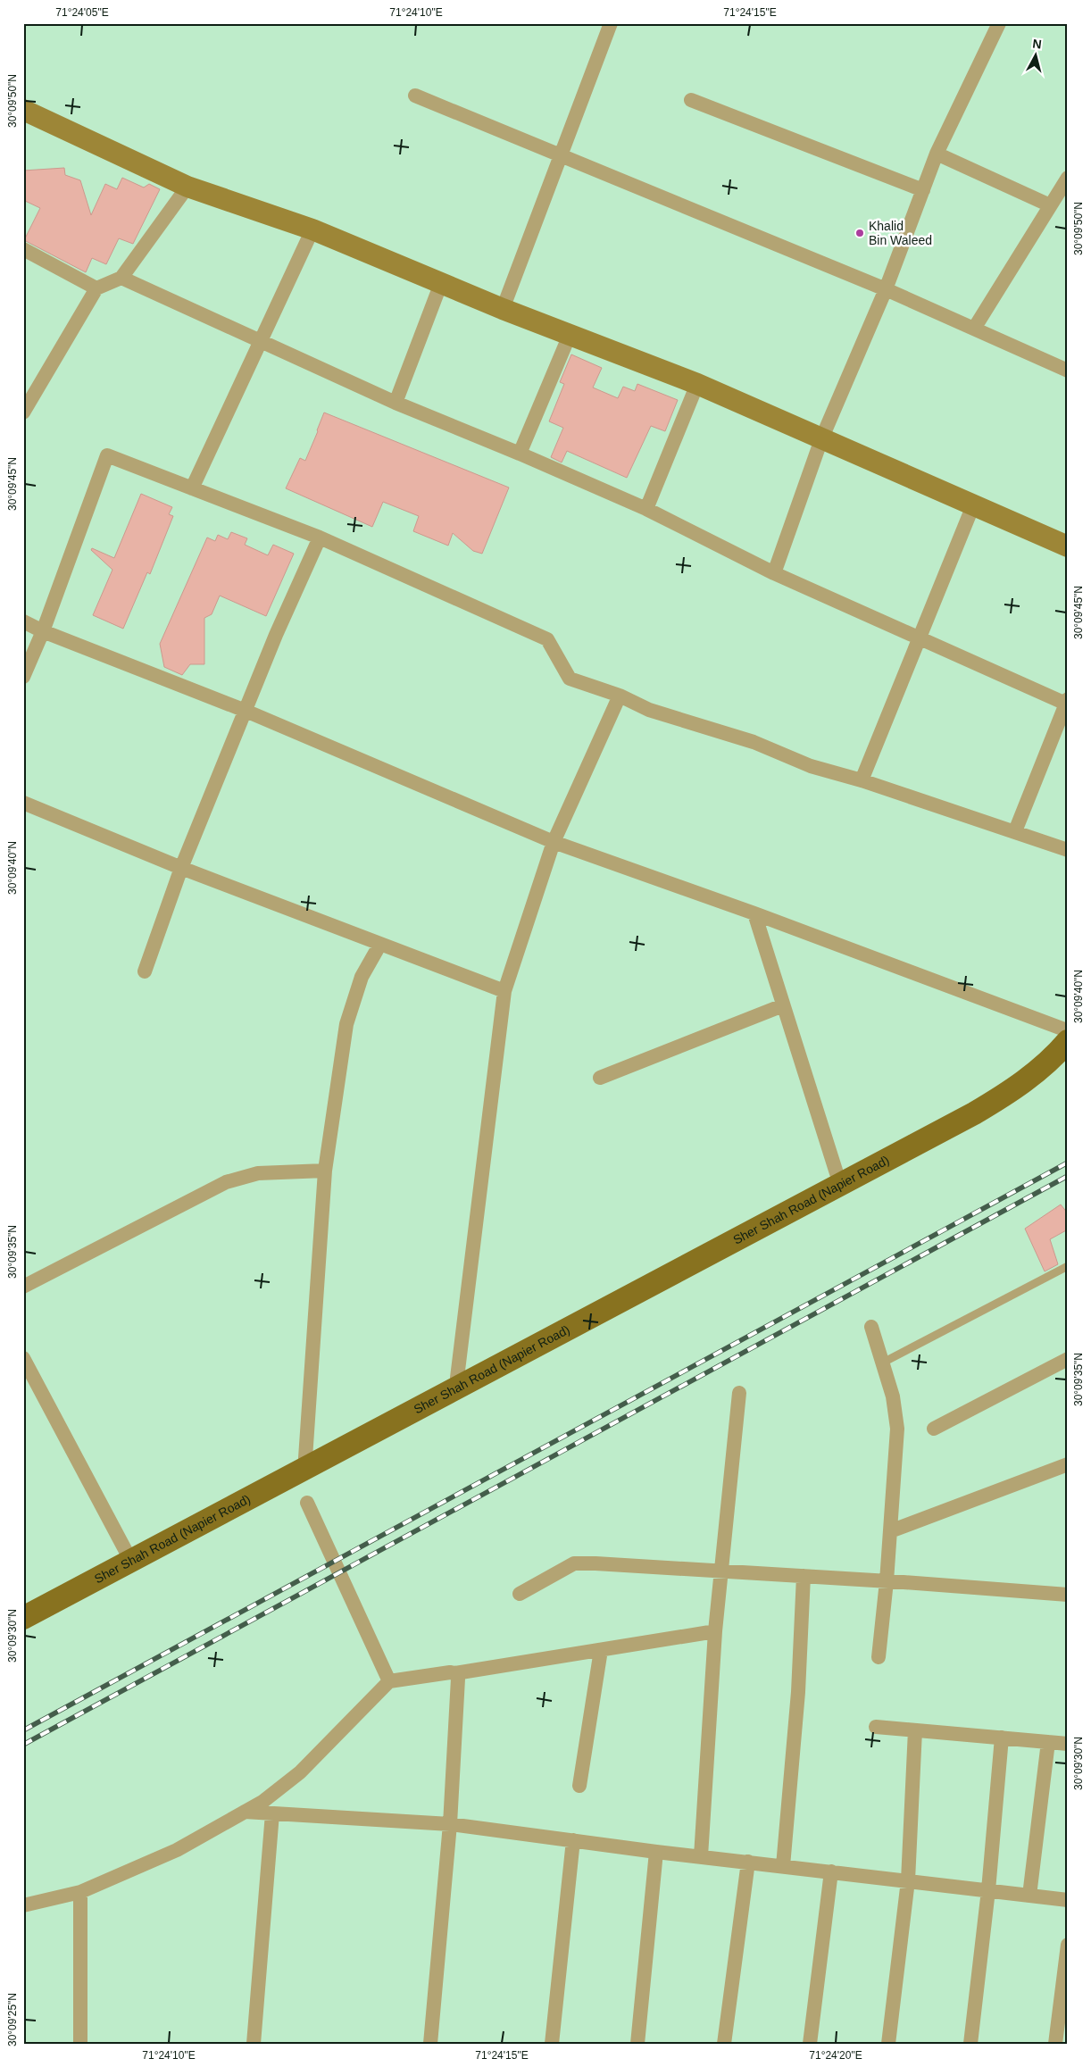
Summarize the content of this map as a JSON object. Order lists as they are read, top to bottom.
{
  "streets": {
    "main road": ["Sher Shah Road (Napier Road)"]
  },
  "places": ["Khalid Bin Waleed"],
  "north": "top",
  "coordinates": [
    "71°24'05\"E",
    "71°24'10\"E",
    "71°24'15\"E",
    "30°09'50\"N",
    "30°09'45\"N",
    "30°09'40\"N",
    "30°09'35\"N",
    "30°09'30\"N",
    "30°09'25\"N",
    "71°24'20\"E"
  ]
}
